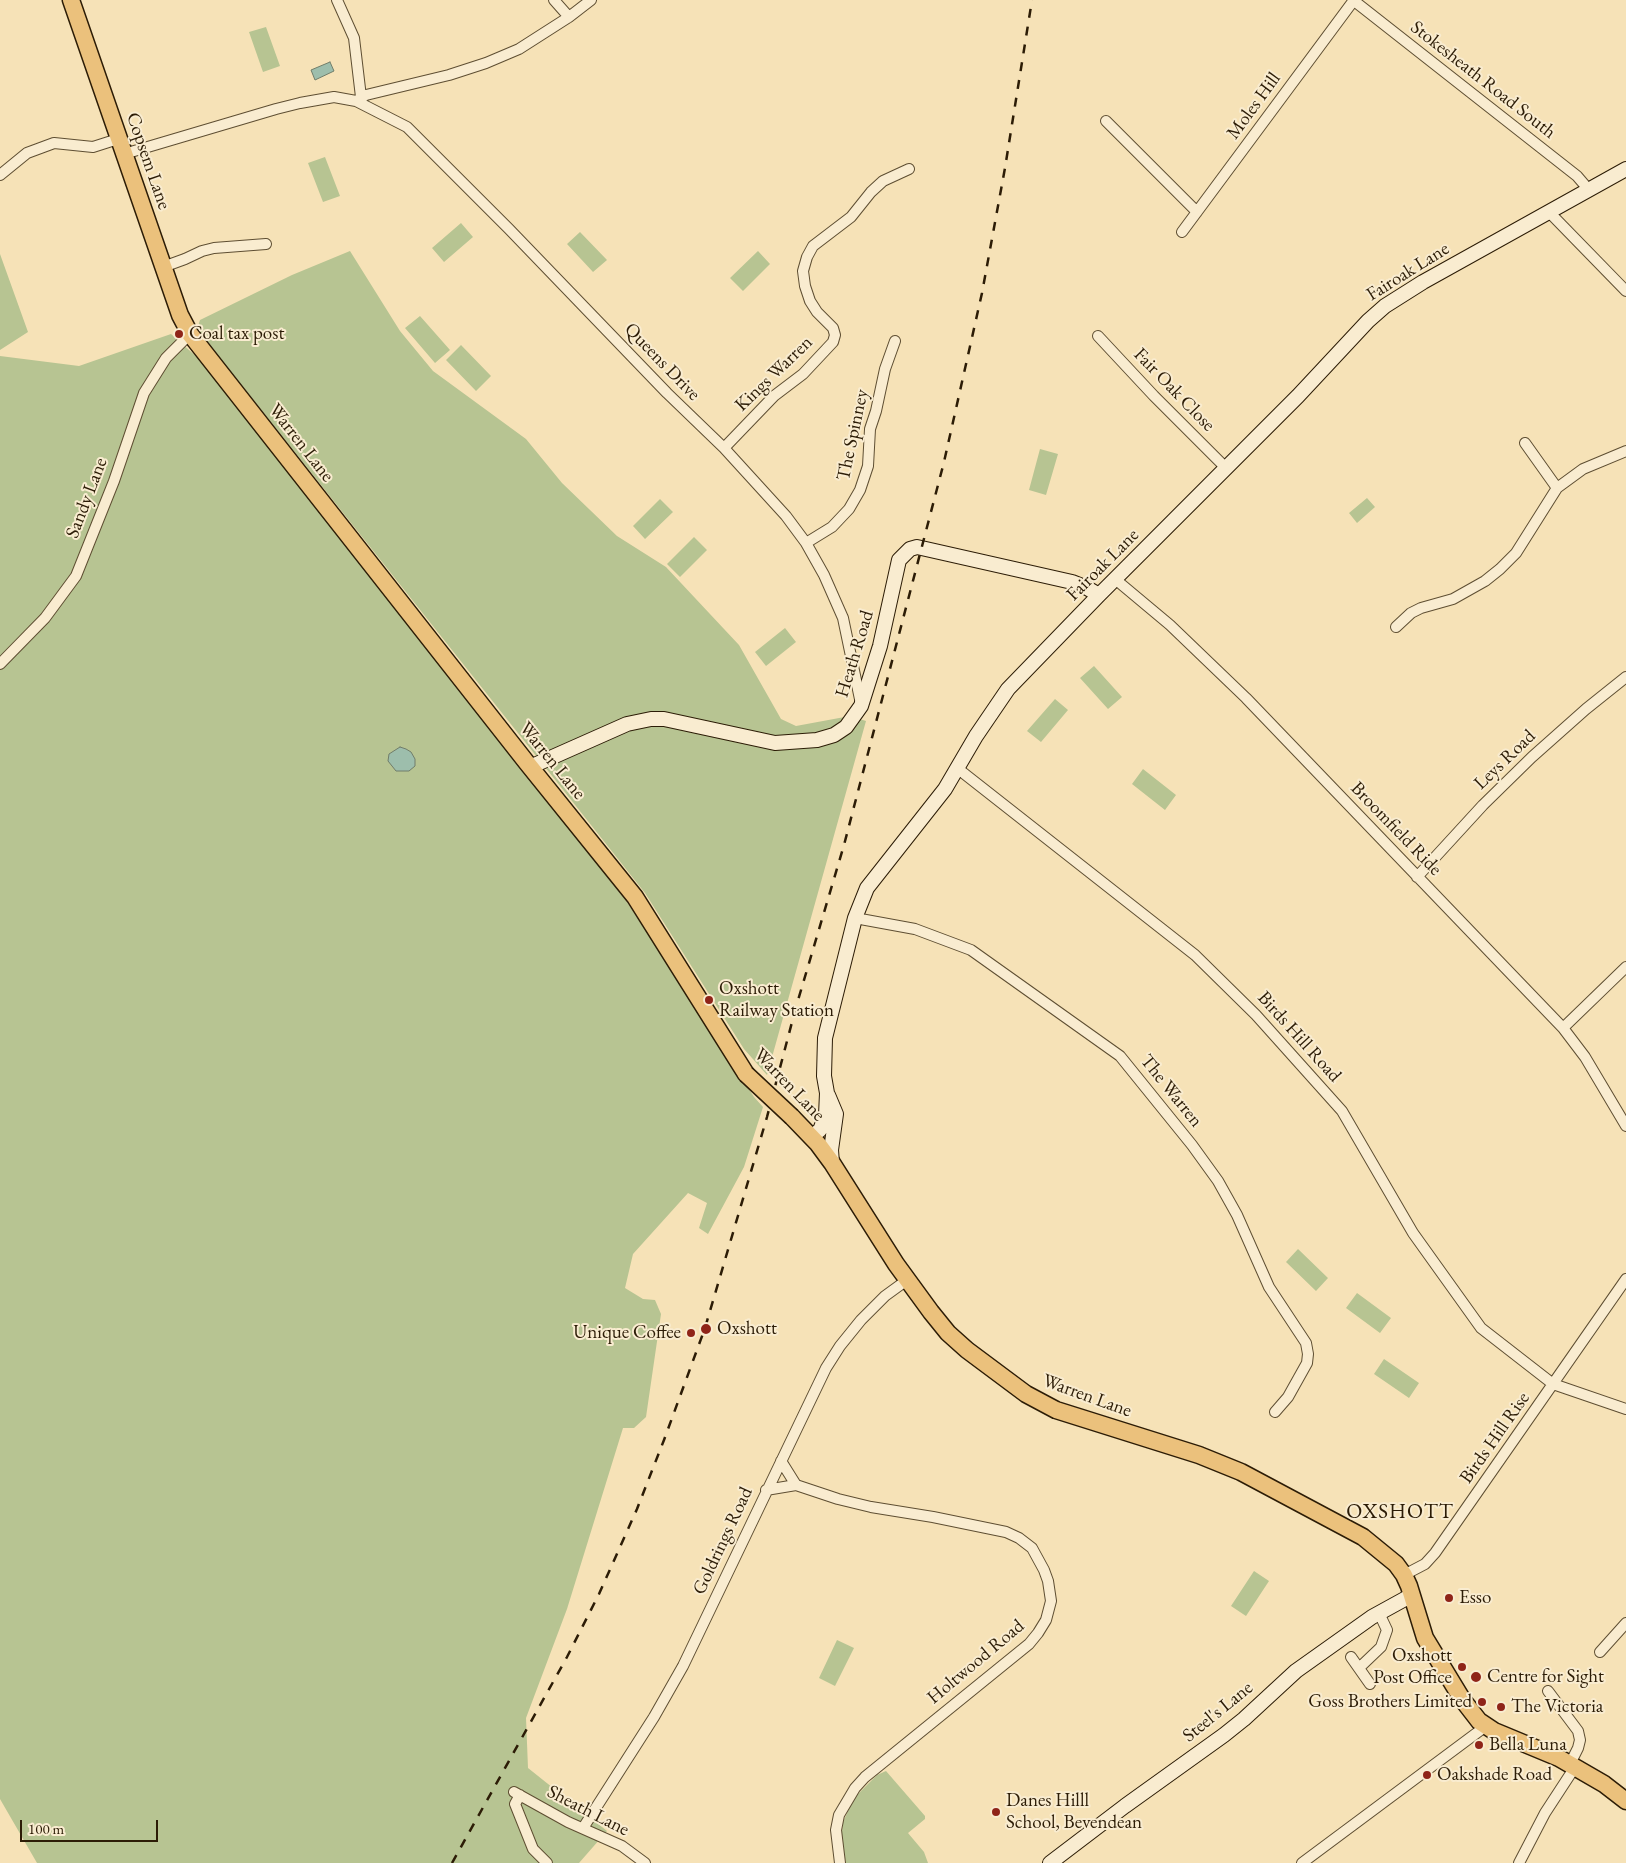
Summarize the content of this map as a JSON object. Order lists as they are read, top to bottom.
{
  "streets": {
    "main road": [
      "Copsem Lane",
      "Fairoak Lane",
      "Warren Lane",
      "Heath Road",
      "Steel's Lane"
    ],
    "street": [
      "Stokesheath Road South",
      "Moles Hill",
      "Queens Drive",
      "Kings Warren",
      "Fair Oak Close",
      "The Spinney",
      "Sandy Lane",
      "Leys Road",
      "Broomfield Ride",
      "Birds Hill Road",
      "The Warren",
      "Birds Hill Rise",
      "Goldrings Road",
      "Holtwood Road",
      "Sheath Lane"
    ]
  },
  "crossings": [
    ["Stokesheath Road South", "Moles Hill"],
    ["Stokesheath Road South", "Fairoak Lane"],
    ["Copsem Lane", "Warren Lane"],
    ["Copsem Lane", "Sandy Lane"],
    ["Fairoak Lane", "Fair Oak Close"],
    ["Fairoak Lane", "Warren Lane"],
    ["Fairoak Lane", "Heath Road"],
    ["Fairoak Lane", "Broomfield Ride"],
    ["Fairoak Lane", "Birds Hill Road"],
    ["Fairoak Lane", "The Warren"],
    ["Queens Drive", "Kings Warren"],
    ["Queens Drive", "The Spinney"],
    ["Queens Drive", "Heath Road"],
    ["Warren Lane", "Sandy Lane"],
    ["Warren Lane", "Heath Road"],
    ["Warren Lane", "Birds Hill Rise"],
    ["Warren Lane", "Goldrings Road"],
    ["Leys Road", "Broomfield Ride"],
    ["Birds Hill Road", "Birds Hill Rise"],
    ["Goldrings Road", "Holtwood Road"],
    ["Goldrings Road", "Sheath Lane"]
  ],
  "districts": ["OXSHOTT"],
  "places": [
    "Coal tax post",
    "Oxshott Railway Station",
    "Oxshott",
    "Unique Coffee",
    "Esso",
    "Oxshott Post Office",
    "Centre for Sight",
    "Goss Brothers Limited",
    "The Victoria",
    "Bella Luna",
    "Oakshade Road",
    "Danes Hilll School, Bevendean"
  ],
  "scale_bar": "100 m"
}
